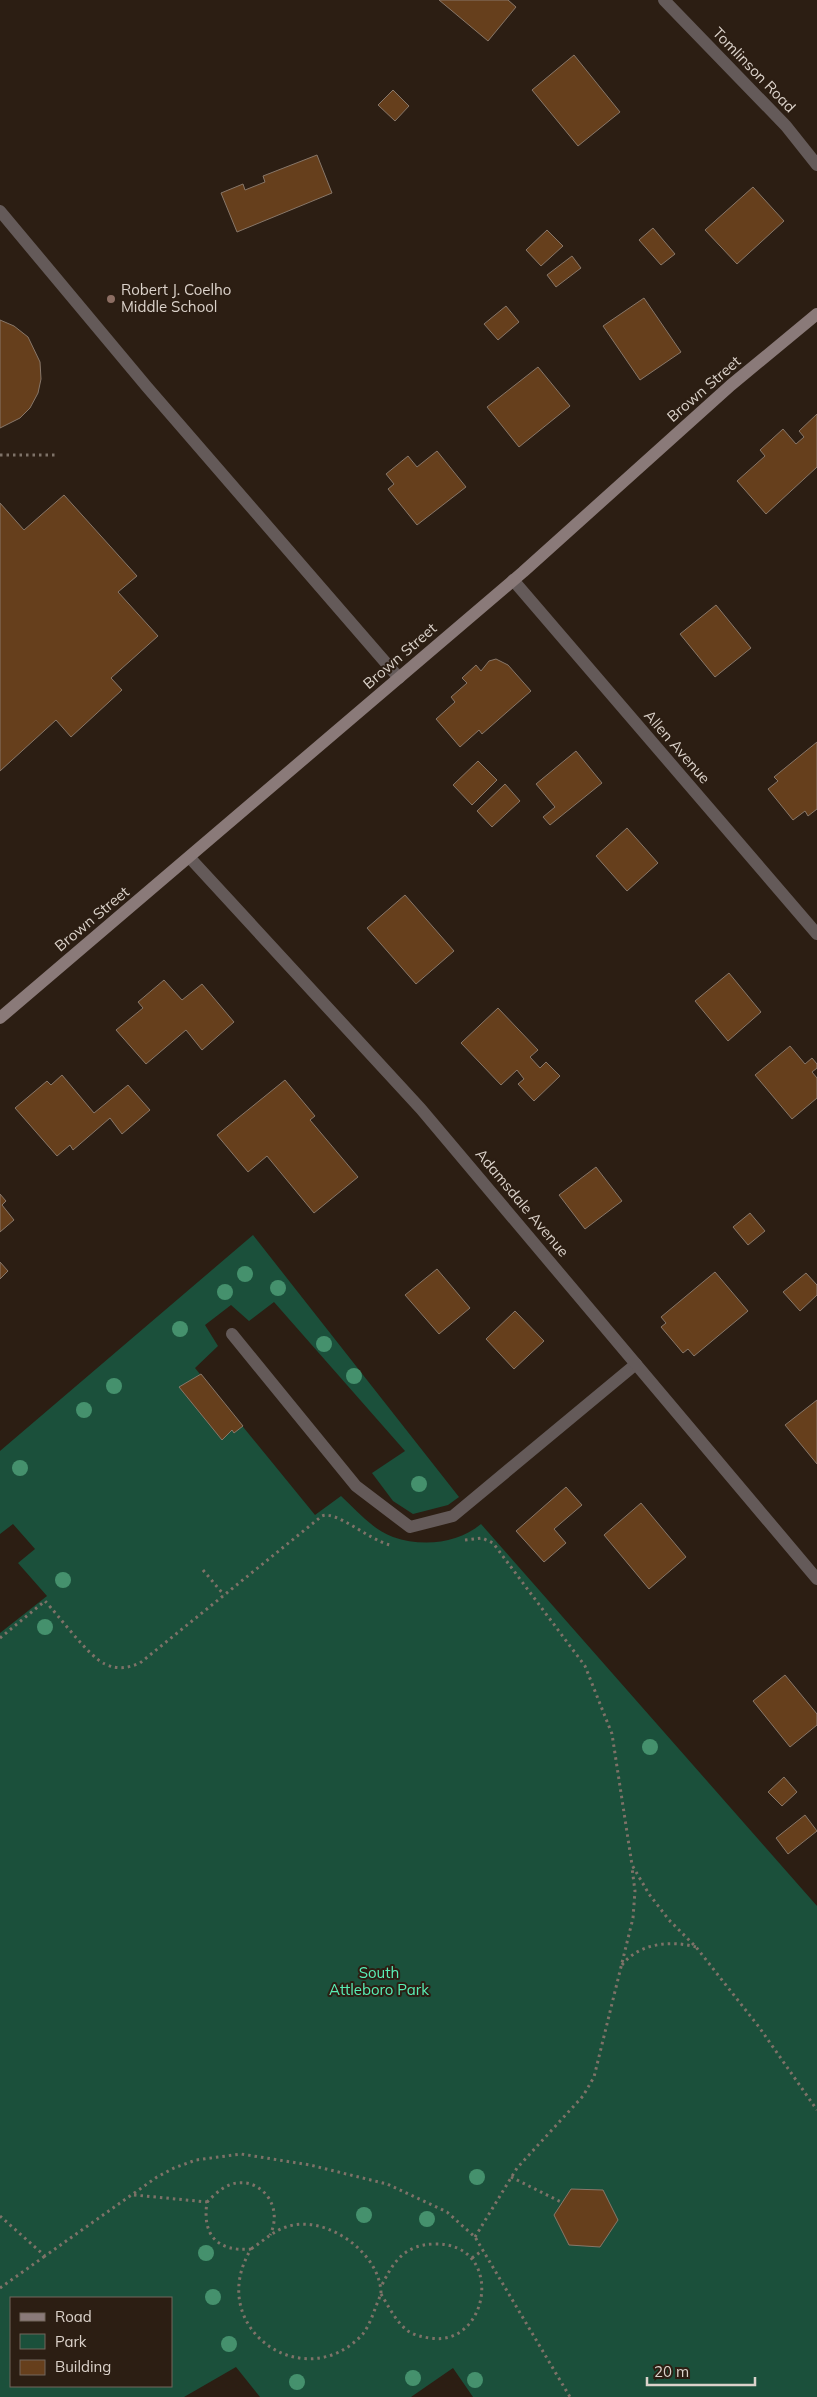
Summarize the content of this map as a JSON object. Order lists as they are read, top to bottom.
{
  "streets": {
    "street": [
      "Tomlinson Road",
      "Brown Street",
      "Allen Avenue",
      "Adamsdale Avenue"
    ]
  },
  "crossings": [
    ["Brown Street", "Allen Avenue"],
    ["Brown Street", "Adamsdale Avenue"]
  ],
  "parks": ["South Attleboro Park"],
  "places": ["Robert J. Coelho Middle School"],
  "legend": ["Road", "Park", "Building"],
  "scale_bar": "20 m"
}
